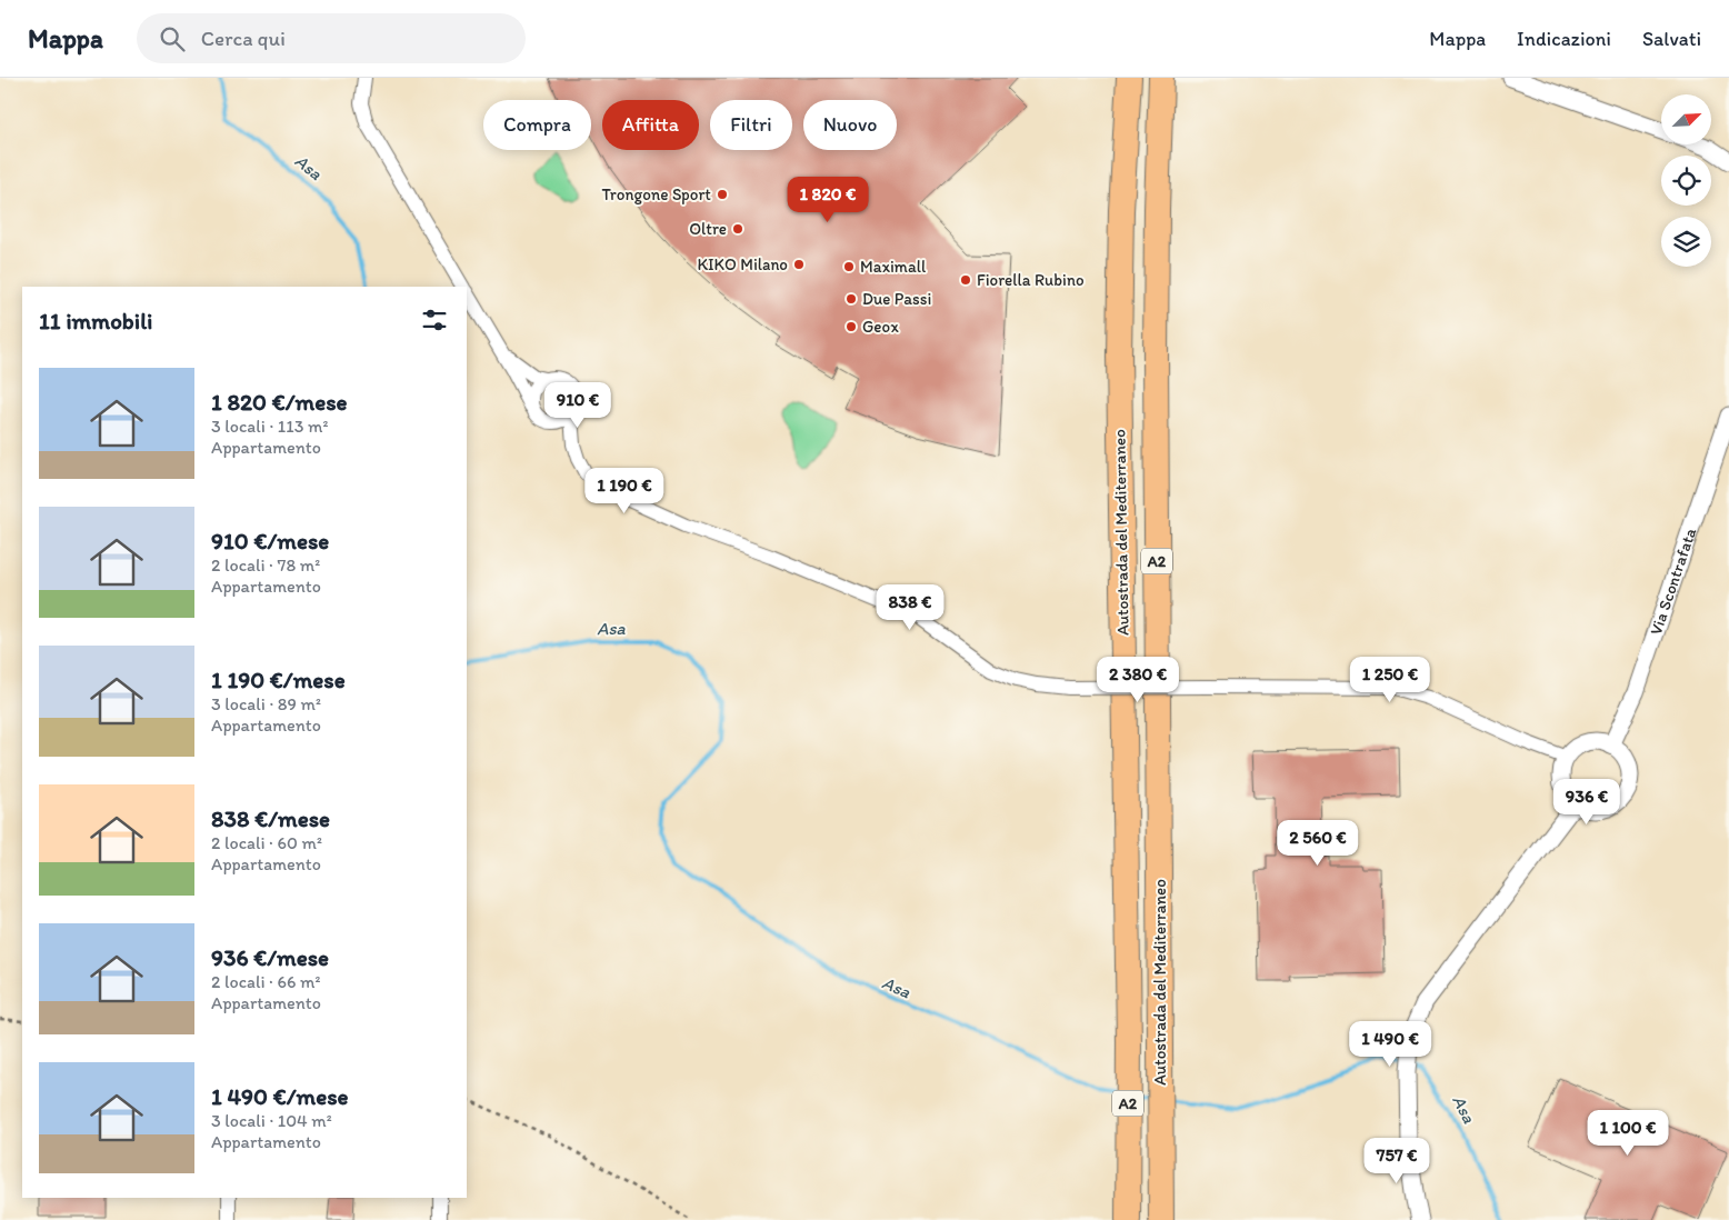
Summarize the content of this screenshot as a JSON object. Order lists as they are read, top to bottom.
{
  "streets": {
    "highway": ["Autostrada del Mediterraneo", "A2"],
    "street": ["Via Scontrafata"]
  },
  "water": ["Asa"],
  "places": [
    "Trongone Sport",
    "Oltre",
    "KIKO Milano",
    "Maximall",
    "Fiorella Rubino",
    "Due Passi",
    "Geox"
  ],
  "north": "top right",
  "page": {
    "header": "Mappa",
    "search": "Cerca qui",
    "nav": ["Mappa", "Indicazioni", "Salvati"],
    "chip": [
      "Compra",
      "Affitta",
      "Filtri",
      "Nuovo"
    ],
    "price": [
      "1 820 €",
      "910 €",
      "1 190 €",
      "838 €",
      "2 380 €",
      "1 250 €",
      "936 €",
      "2 560 €",
      "1 490 €",
      "1 100 €",
      "757 €"
    ],
    "heading": "11 immobili",
    "list": [
      {
        "name": "1 820 €/mese",
        "note": "3 locali · 113 m² · Appartamento"
      },
      {
        "name": "910 €/mese",
        "note": "2 locali · 78 m² · Appartamento"
      },
      {
        "name": "1 190 €/mese",
        "note": "3 locali · 89 m² · Appartamento"
      },
      {
        "name": "838 €/mese",
        "note": "2 locali · 60 m² · Appartamento"
      },
      {
        "name": "936 €/mese",
        "note": "2 locali · 66 m² · Appartamento"
      },
      {
        "name": "1 490 €/mese",
        "note": "3 locali · 104 m² · Appartamento"
      }
    ]
  }
}
